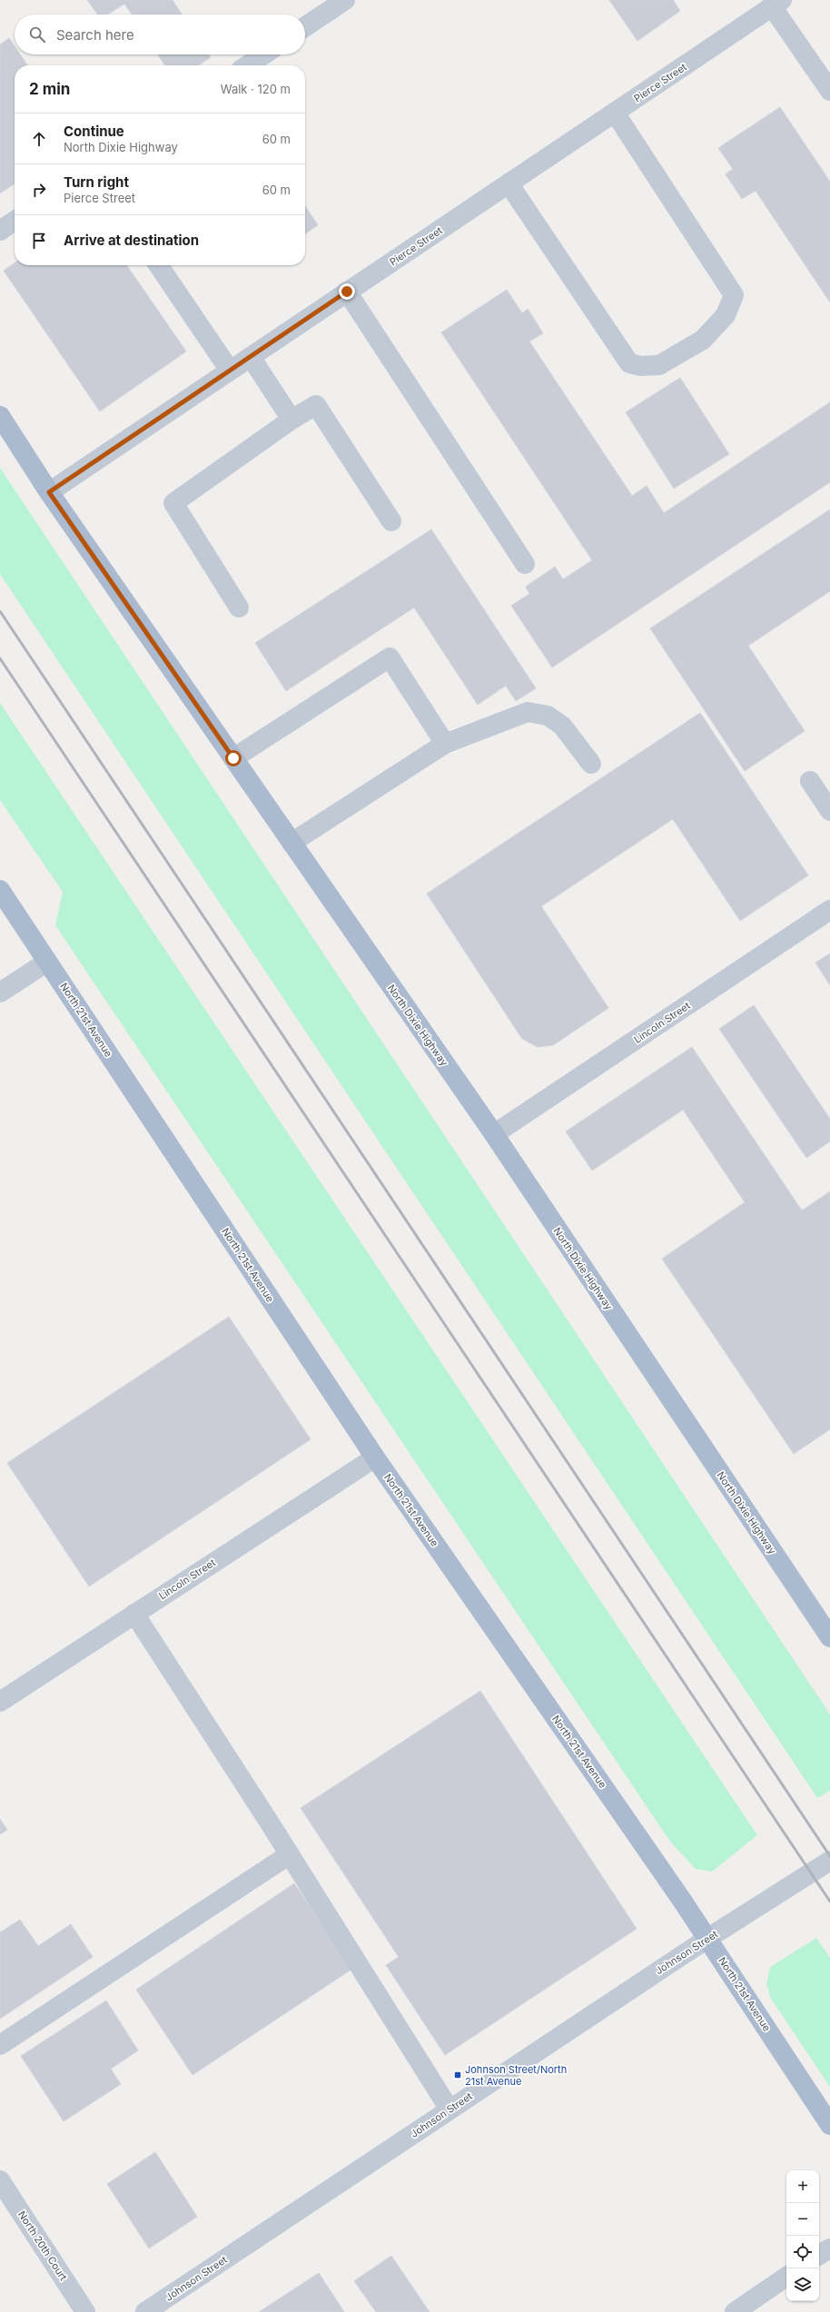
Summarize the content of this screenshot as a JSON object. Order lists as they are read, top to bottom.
{
  "streets": {
    "main road": ["North 21st Avenue", "North Dixie Highway"],
    "street": [
      "Pierce Street",
      "Lincoln Street",
      "Johnson Street",
      "North 20th Court"
    ]
  },
  "crossings": [
    ["Pierce Street", "North Dixie Highway"],
    ["North 21st Avenue", "Lincoln Street"],
    ["North 21st Avenue", "Johnson Street"],
    ["Lincoln Street", "North Dixie Highway"]
  ],
  "places": {
    "transit": ["Johnson Street/North 21st Avenue"]
  },
  "page": {
    "search": "Search here",
    "heading": ["2 min", "Walk · 120 m"],
    "list": [
      ["Continue", "North Dixie Highway", "60 m"],
      ["Turn right", "Pierce Street", "60 m"],
      "Arrive at destination"
    ],
    "map_buttons": ["+", "−"]
  }
}
